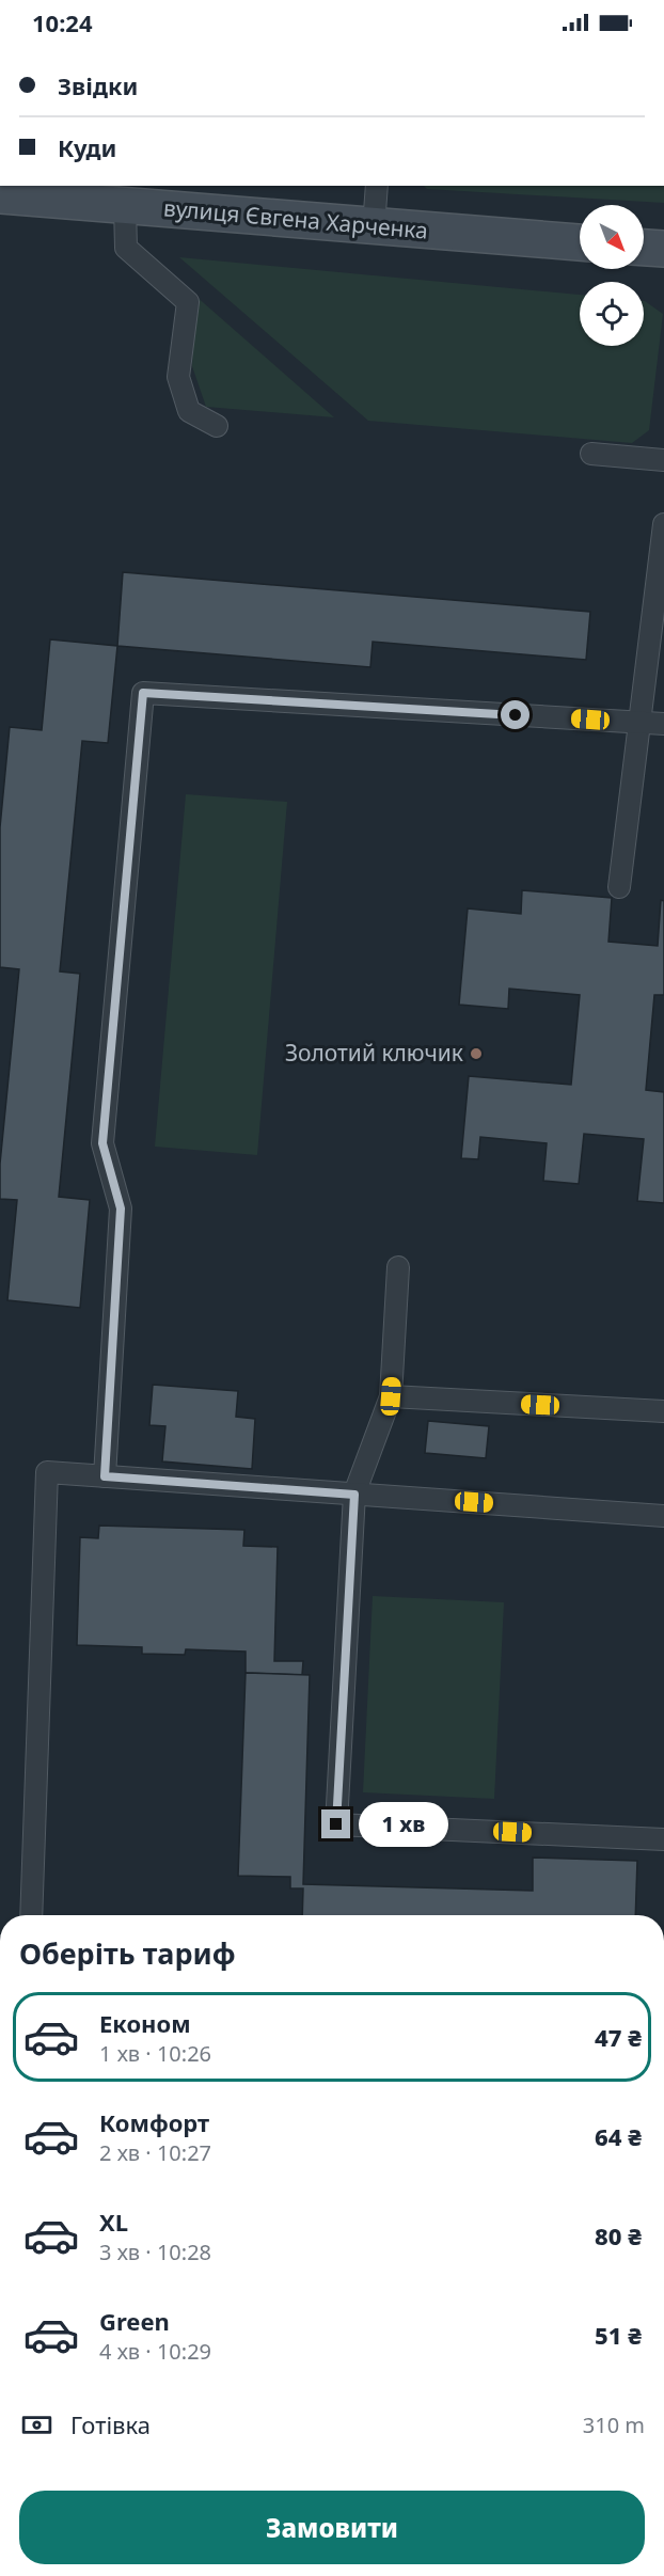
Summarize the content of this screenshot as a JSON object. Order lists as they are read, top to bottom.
{
  "streets": {
    "main road": ["вулиця Євгена Харченка"]
  },
  "places": ["Золотий ключик"],
  "north": "bottom right",
  "page": {
    "status": "10:24",
    "banner": ["Звідки", "Куди"],
    "bubble": "1 хв",
    "heading": "Оберіть тариф",
    "list": [
      {
        "name": "Економ",
        "note": "1 хв · 10:26",
        "value": "47 ₴"
      },
      {
        "name": "Комфорт",
        "note": "2 хв · 10:27",
        "value": "64 ₴"
      },
      {
        "name": "XL",
        "note": "3 хв · 10:28",
        "value": "80 ₴"
      },
      {
        "name": "Green",
        "note": "4 хв · 10:29",
        "value": "51 ₴"
      }
    ],
    "pay": ["Готівка", "310 m"],
    "buttons": "Замовити"
  }
}
